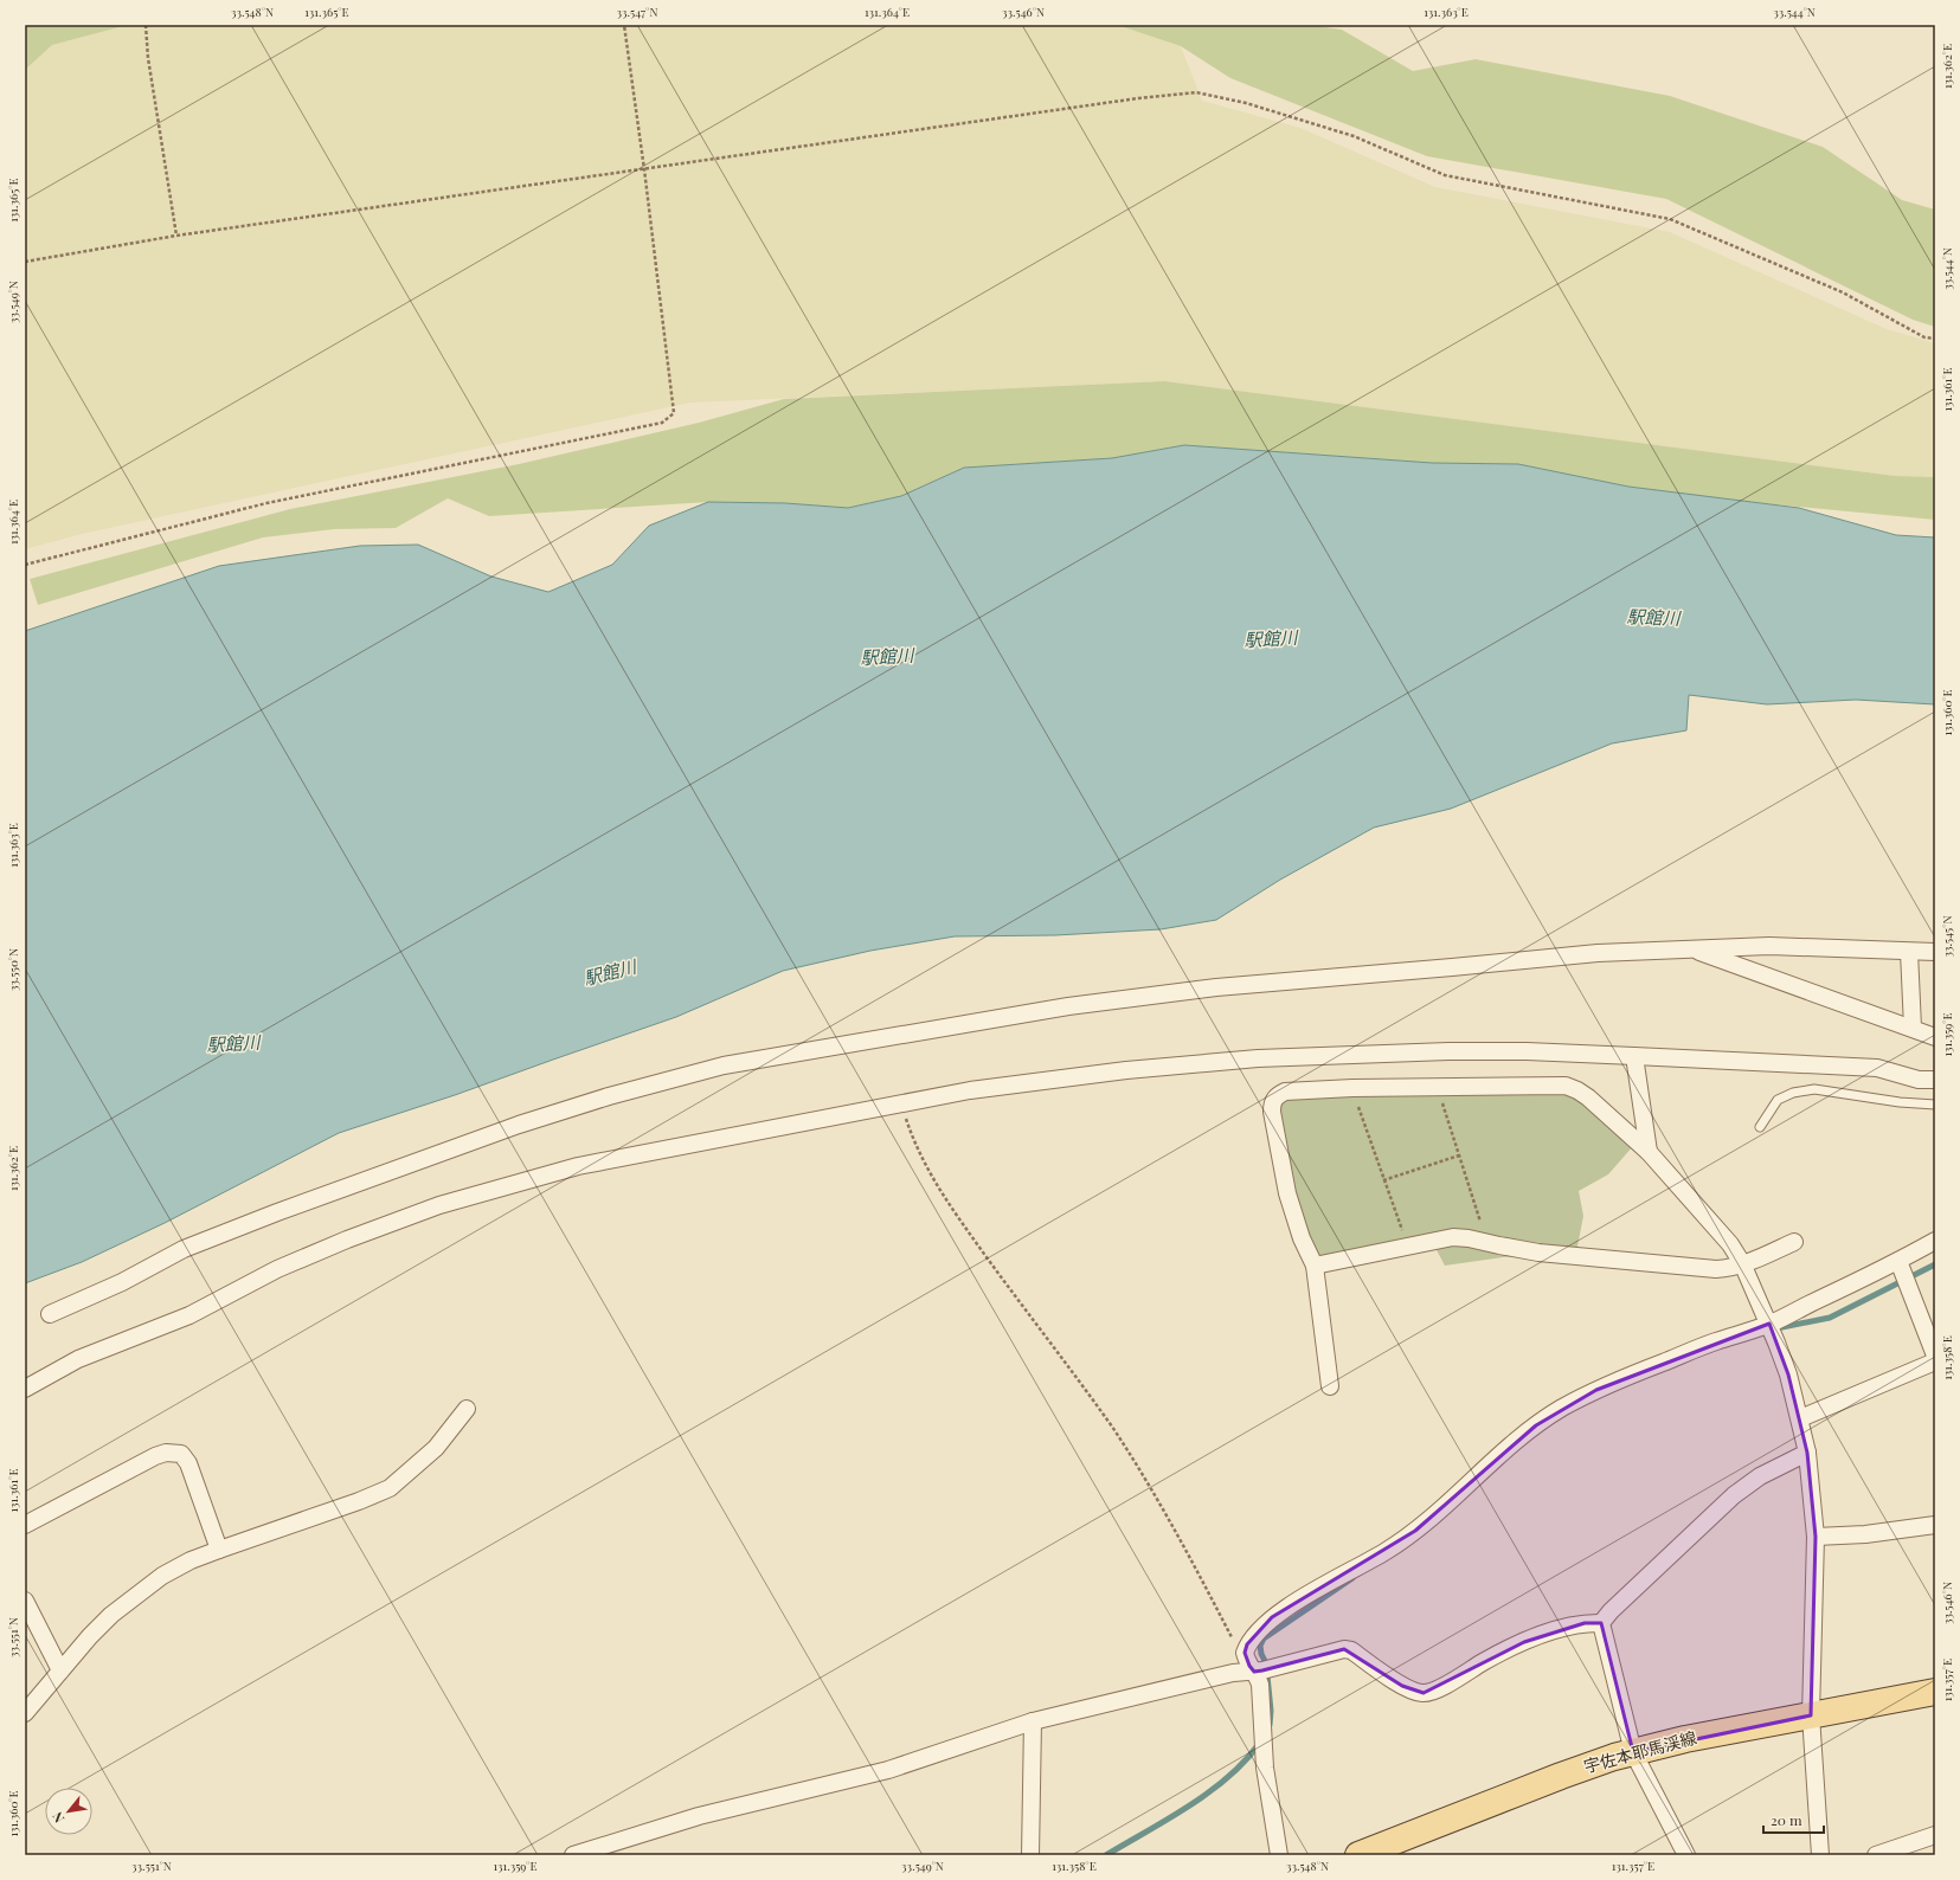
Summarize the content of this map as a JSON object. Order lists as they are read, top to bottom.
{
  "streets": {
    "main road": ["宇佐本耶馬渓線"]
  },
  "water": ["駅館川"],
  "scale_bar": "20 m",
  "north": "bottom left",
  "coordinates": [
    "33.548°N",
    "131.365°E",
    "33.547°N",
    "131.364°E",
    "33.546°N",
    "131.363°E",
    "33.544°N",
    "131.362°E",
    "33.549°N",
    "131.361°E",
    "131.360°E",
    "33.545°N",
    "33.550°N",
    "131.359°E",
    "131.358°E",
    "33.551°N",
    "131.357°E"
  ]
}
